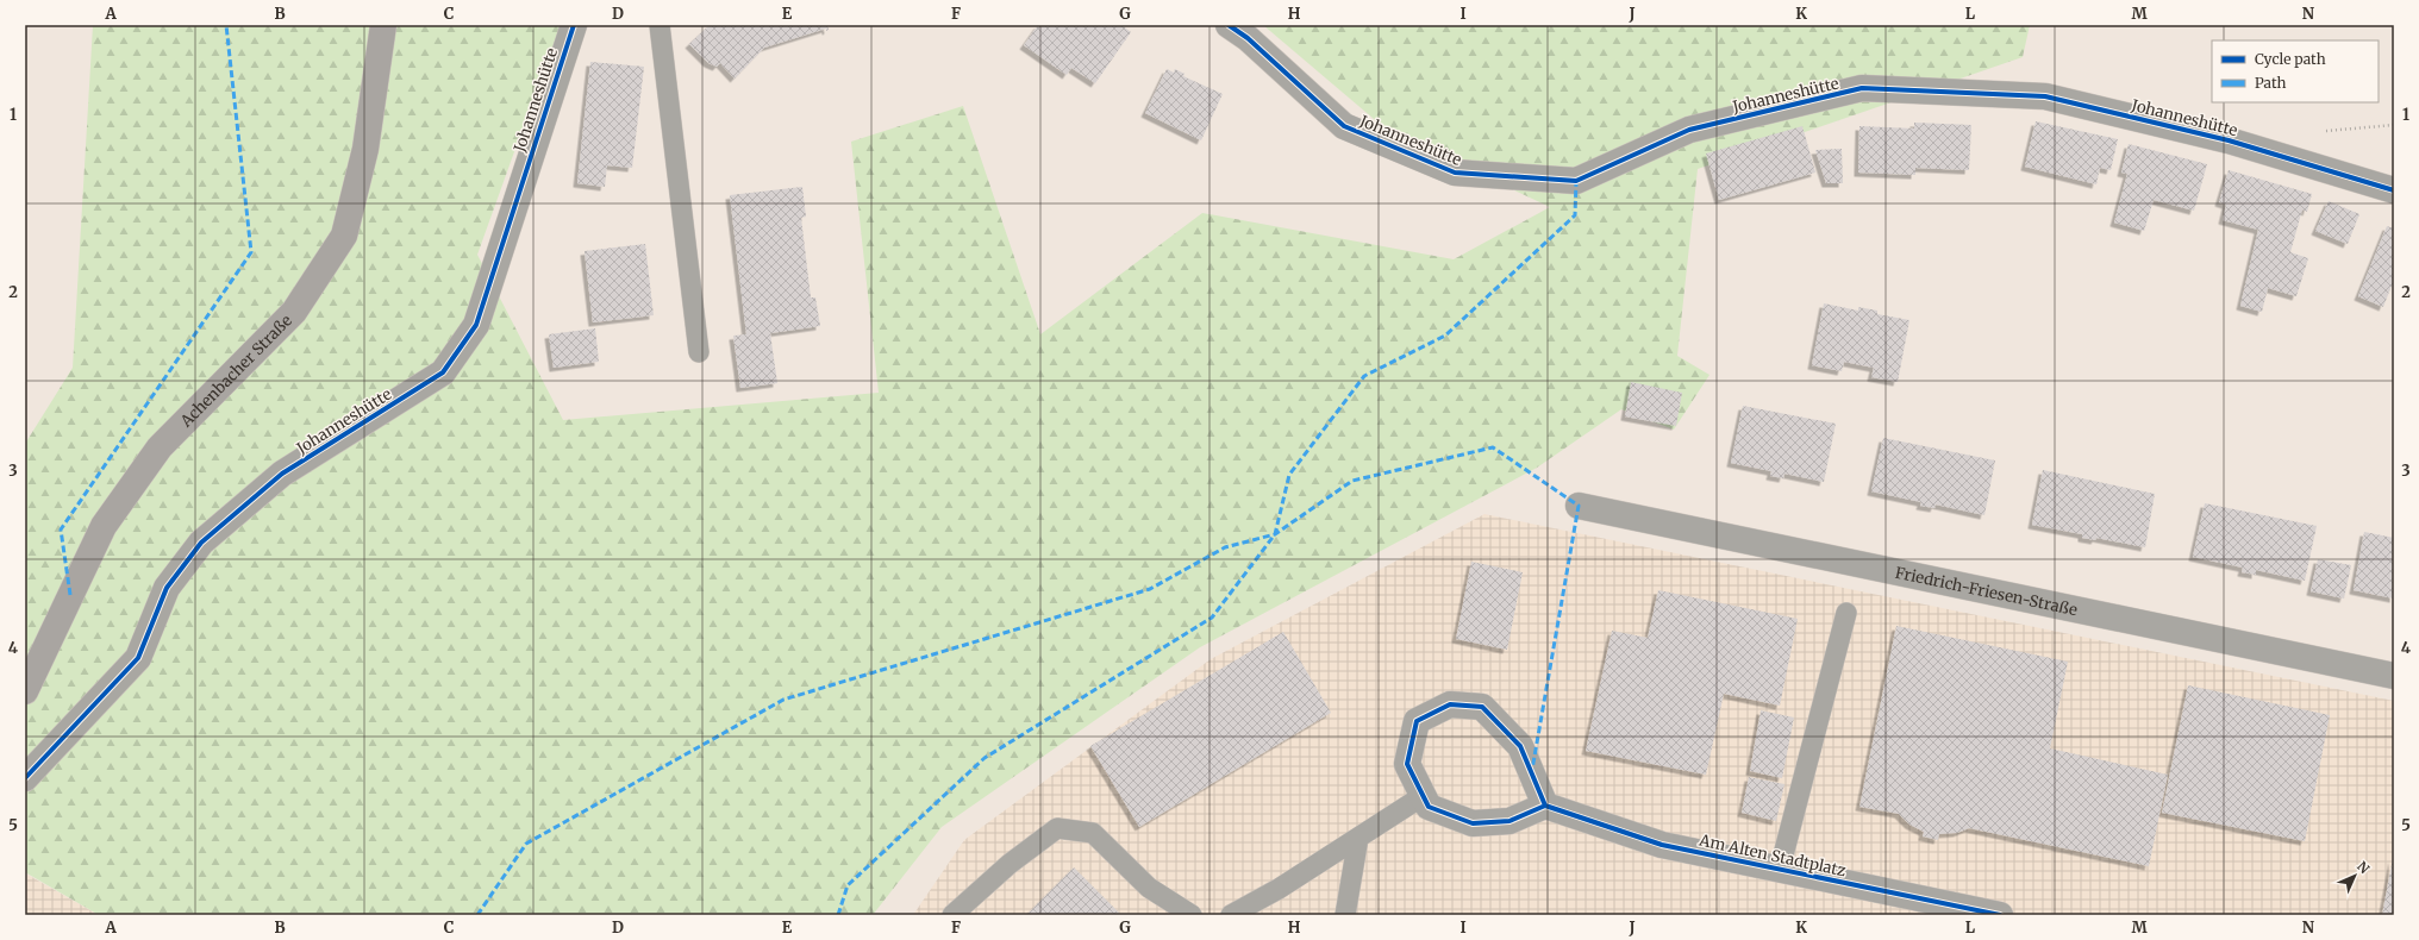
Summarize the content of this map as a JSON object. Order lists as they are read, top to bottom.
{
  "streets": {
    "main road": ["Achenbacher Straße"],
    "street": ["Johanneshütte", "Friedrich-Friesen-Straße", "Am Alten Stadtplatz"]
  },
  "legend": ["Cycle path", "Path"],
  "north": "top right",
  "grid": {
    "columns": [
      "A",
      "B",
      "C",
      "D",
      "E",
      "F",
      "G",
      "H",
      "I",
      "J",
      "K",
      "L",
      "M",
      "N"
    ],
    "rows": [
      "1",
      "2",
      "3",
      "4",
      "5"
    ]
  }
}
